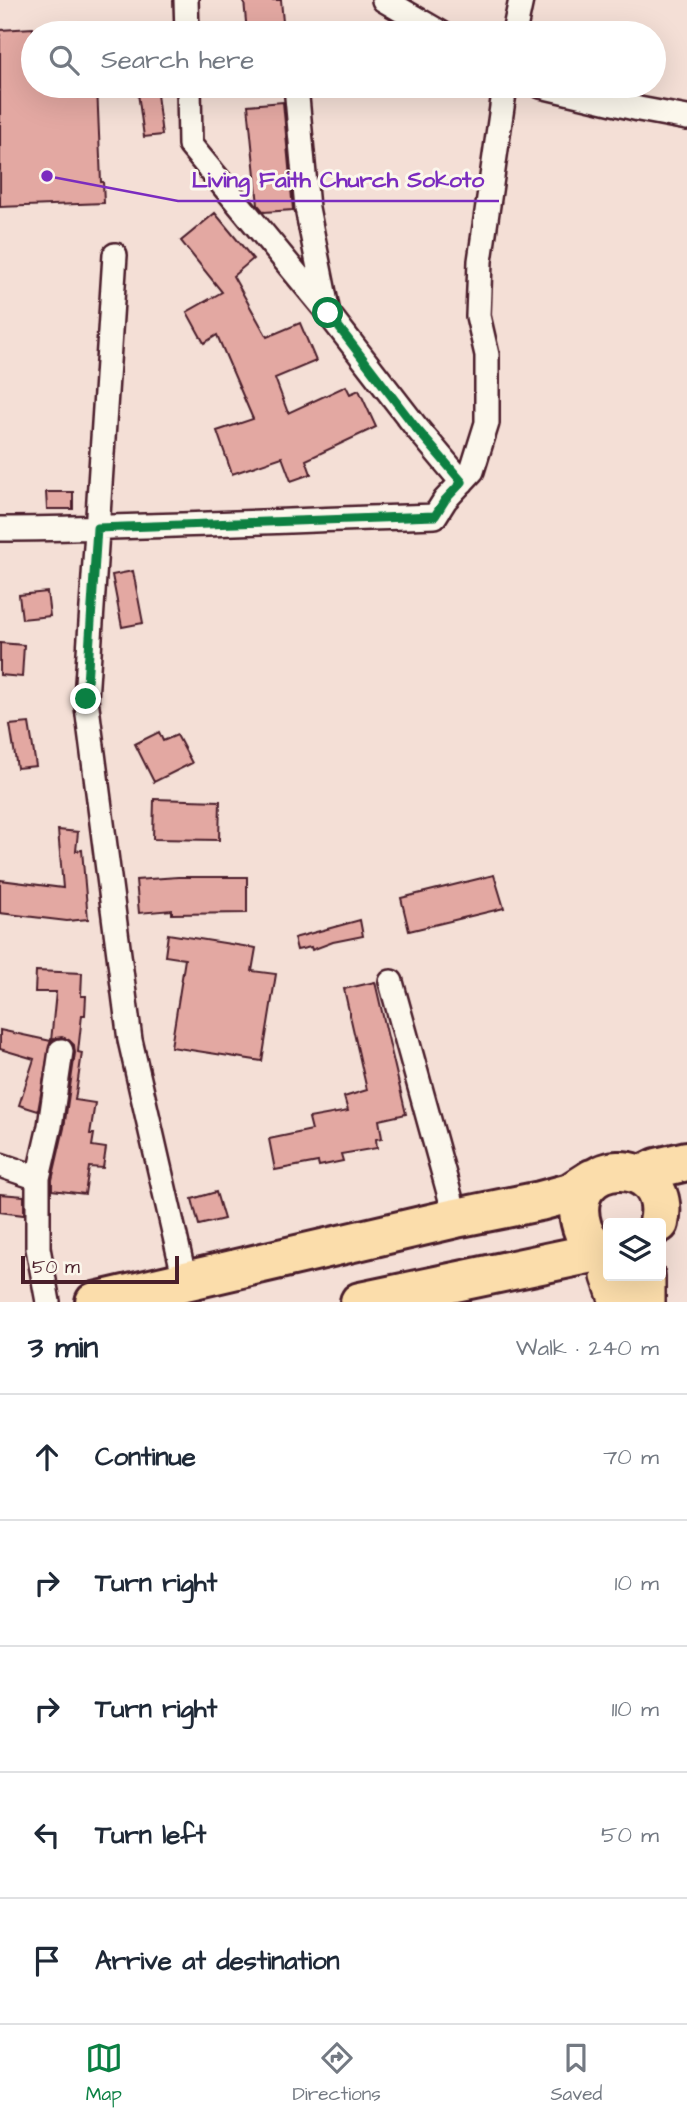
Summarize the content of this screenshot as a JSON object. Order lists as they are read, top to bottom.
{
  "places": ["Living Faith Church Sokoto"],
  "scale_bar": "50 m",
  "page": {
    "search": "Search here",
    "scale": "50 m",
    "heading": ["3 min", "Walk · 240 m"],
    "list": [
      ["Continue", "70 m"],
      ["Turn right", "10 m"],
      ["Turn right", "110 m"],
      ["Turn left", "50 m"],
      "Arrive at destination"
    ],
    "nav": ["Map", "Directions", "Saved"]
  }
}
